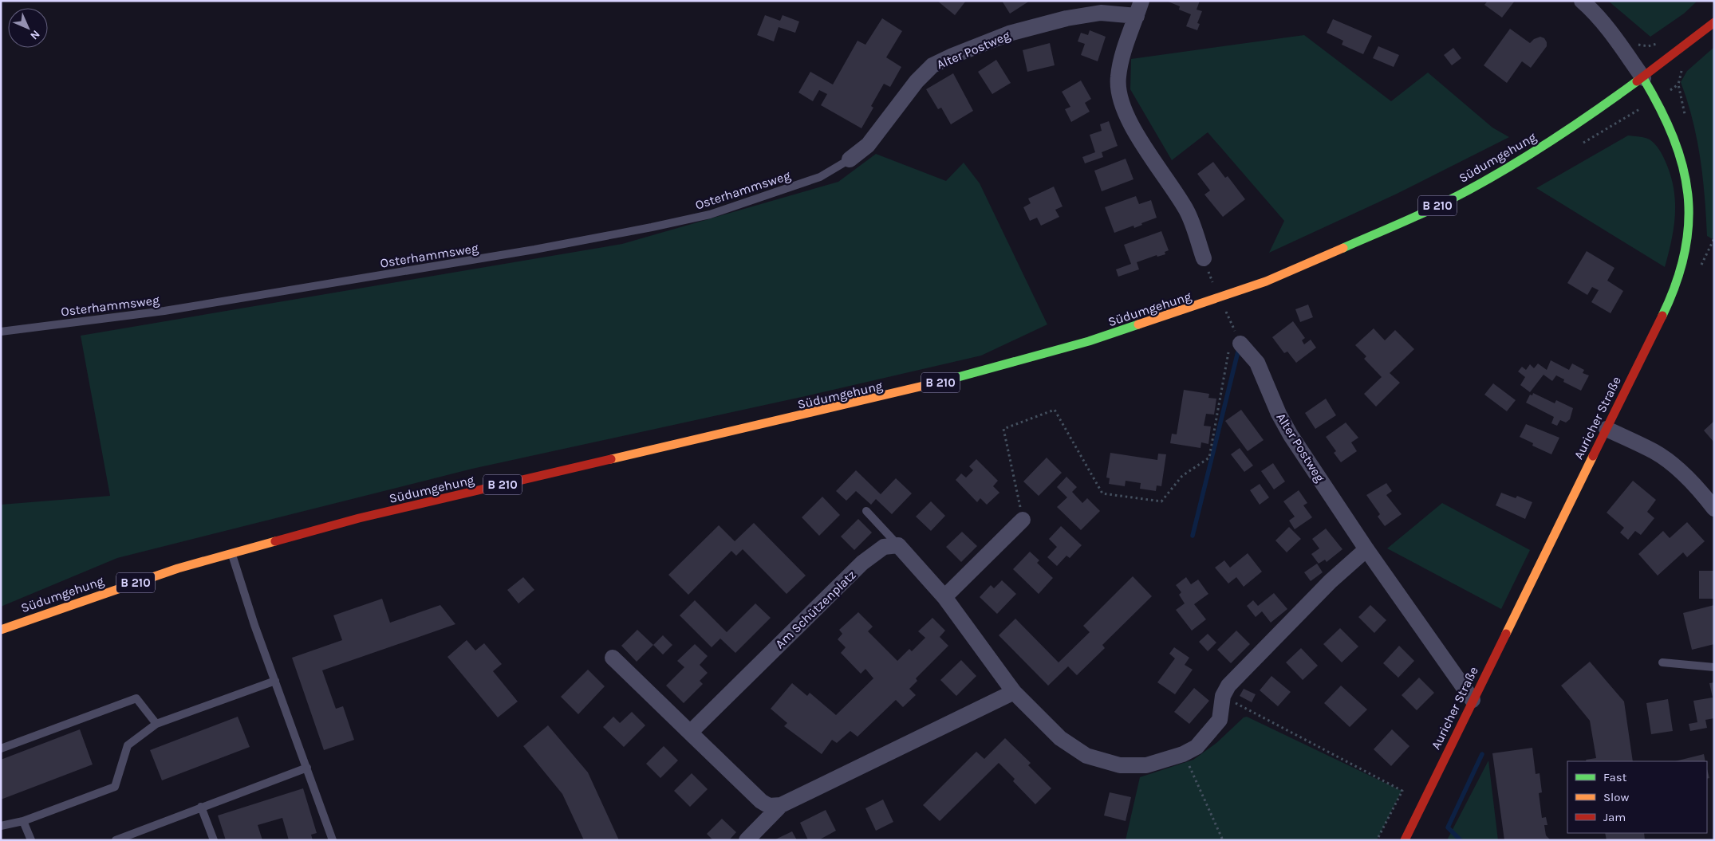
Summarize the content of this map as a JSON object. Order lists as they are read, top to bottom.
{
  "streets": {
    "main road": ["Südumgehung", "B 210", "Auricher Straße"],
    "street": ["Alter Postweg", "Am Schützenplatz"],
    "lane": ["Osterhammsweg"]
  },
  "crossings": [
    ["Alter Postweg", "Osterhammsweg"],
    ["Alter Postweg", "Auricher Straße"],
    ["Südumgehung", "B 210"],
    ["Südumgehung", "Auricher Straße"],
    ["B 210", "Auricher Straße"]
  ],
  "legend": ["Fast", "Slow", "Jam"],
  "north": "bottom right"
}
